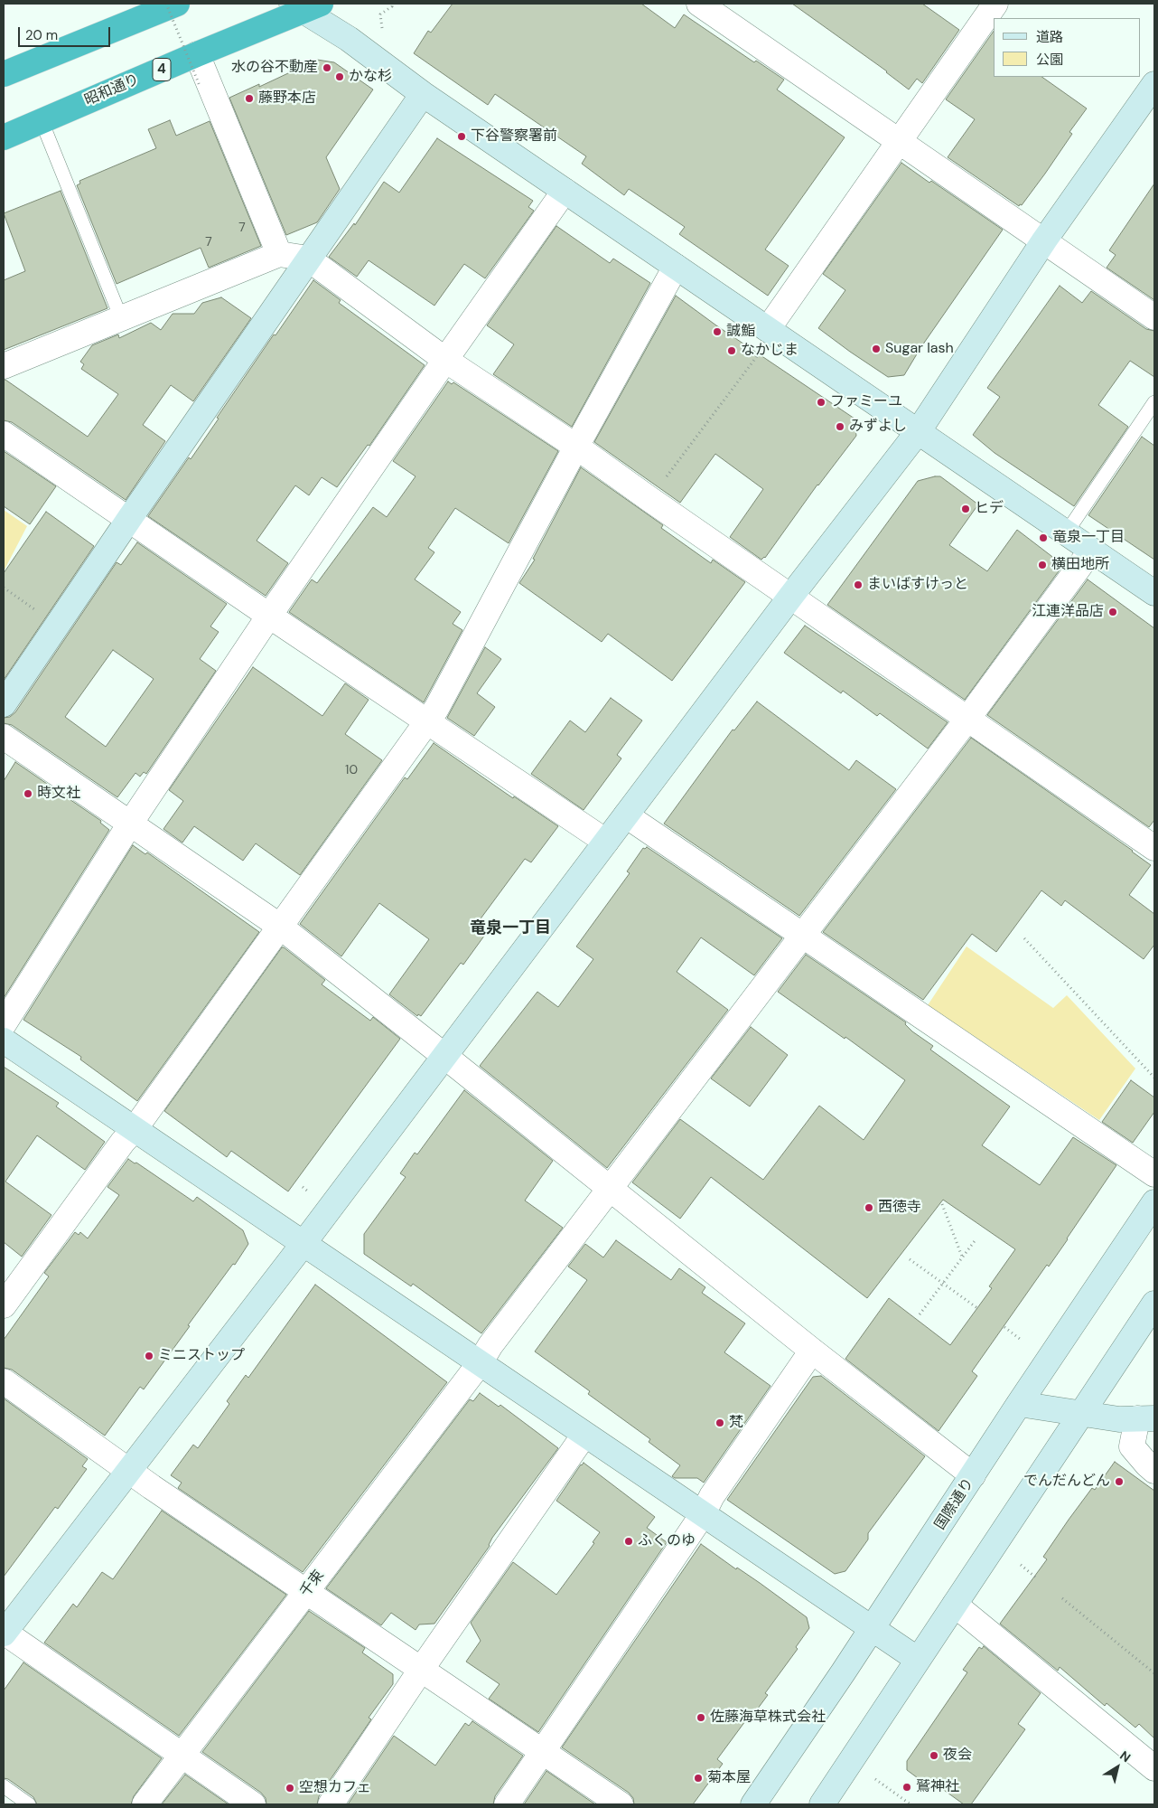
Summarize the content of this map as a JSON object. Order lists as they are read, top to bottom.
{
  "streets": {
    "highway": ["4", "昭和通り"],
    "street": ["国際通り", "千束"]
  },
  "districts": ["竜泉一丁目"],
  "places": [
    "水の谷不動産",
    "かな杉",
    "藤野本店",
    "下谷警察署前",
    "誠鮨",
    "Sugar lash",
    "なかじま",
    "ファミーユ",
    "みずよし",
    "ヒデ",
    "竜泉一丁目",
    "横田地所",
    "まいばすけっと",
    "江連洋品店",
    "時文社",
    "西徳寺",
    "ミニストップ",
    "梵",
    "でんだんどん",
    "ふくのゆ",
    "佐藤海草株式会社",
    "夜会",
    "菊本屋",
    "鷲神社",
    "空想カフェ"
  ],
  "house_numbers": ["7", "7", "10"],
  "legend": ["道路", "公園"],
  "scale_bar": "20 m",
  "north": "top right"
}
